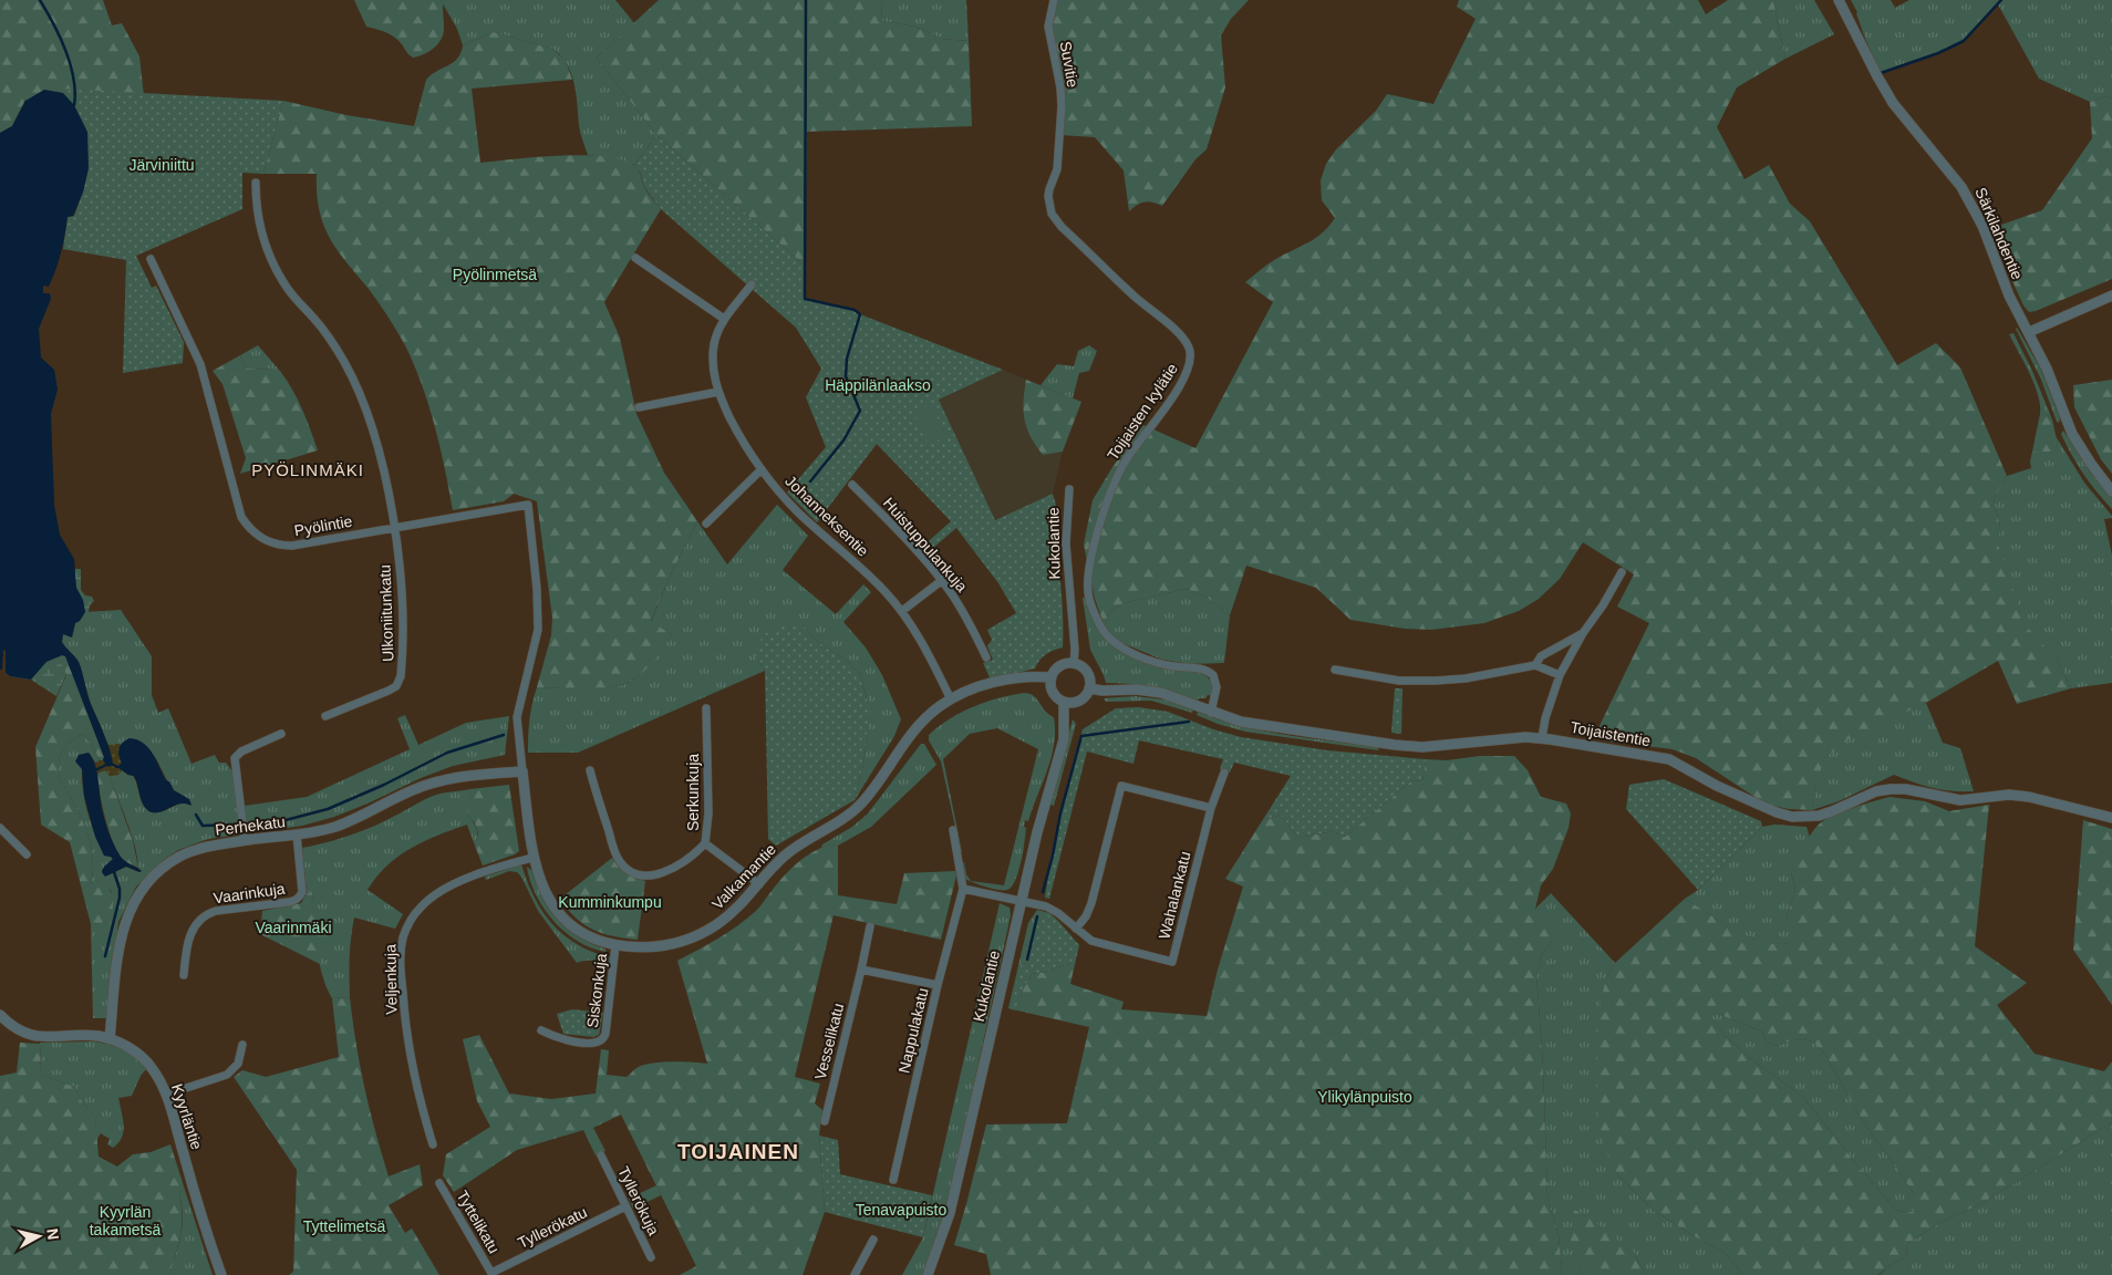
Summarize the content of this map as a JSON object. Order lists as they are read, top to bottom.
{
  "streets": {
    "street": [
      "Suvitie",
      "Särkilahdentie",
      "Toijaisten kylätie",
      "Johanneksentie",
      "Pyölintie",
      "Kukolantie",
      "Huistuppulankuja",
      "Ulkoniitunkatu",
      "Toijaistentie",
      "Serkunkuja",
      "Perhekatu",
      "Valkamantie",
      "Vaarinkuja",
      "Wahalankatu",
      "Veljenkuja",
      "Siskonkuja",
      "Nappulakatu",
      "Vesselikatu",
      "Kyyrläntie",
      "Tyllerökuja",
      "Tyttelikatu",
      "Tyllerökatu"
    ]
  },
  "crossings": [
    ["Suvitie", "Toijaisten kylätie"],
    ["Toijaisten kylätie", "Toijaistentie"],
    ["Johanneksentie", "Valkamantie"],
    ["Pyölintie", "Ulkoniitunkatu"],
    ["Pyölintie", "Valkamantie"],
    ["Kukolantie", "Toijaistentie"],
    ["Kukolantie", "Valkamantie"],
    ["Kukolantie", "Wahalankatu"],
    ["Toijaistentie", "Valkamantie"],
    ["Serkunkuja", "Valkamantie"],
    ["Perhekatu", "Valkamantie"],
    ["Perhekatu", "Vaarinkuja"],
    ["Perhekatu", "Kyyrläntie"],
    ["Valkamantie", "Veljenkuja"],
    ["Valkamantie", "Siskonkuja"],
    ["Tyllerökuja", "Tyllerökatu"],
    ["Tyttelikatu", "Tyllerökatu"]
  ],
  "districts": ["PYÖLINMÄKI", "TOIJAINEN"],
  "parks": [
    "Järviniittu",
    "Pyölinmetsä",
    "Häppilänlaakso",
    "Kumminkumpu",
    "Vaarinmäki",
    "Ylikylänpuisto",
    "Tenavapuisto",
    "Kyyrlän takametsä",
    "Tyttelimetsä"
  ],
  "north": "right"
}
